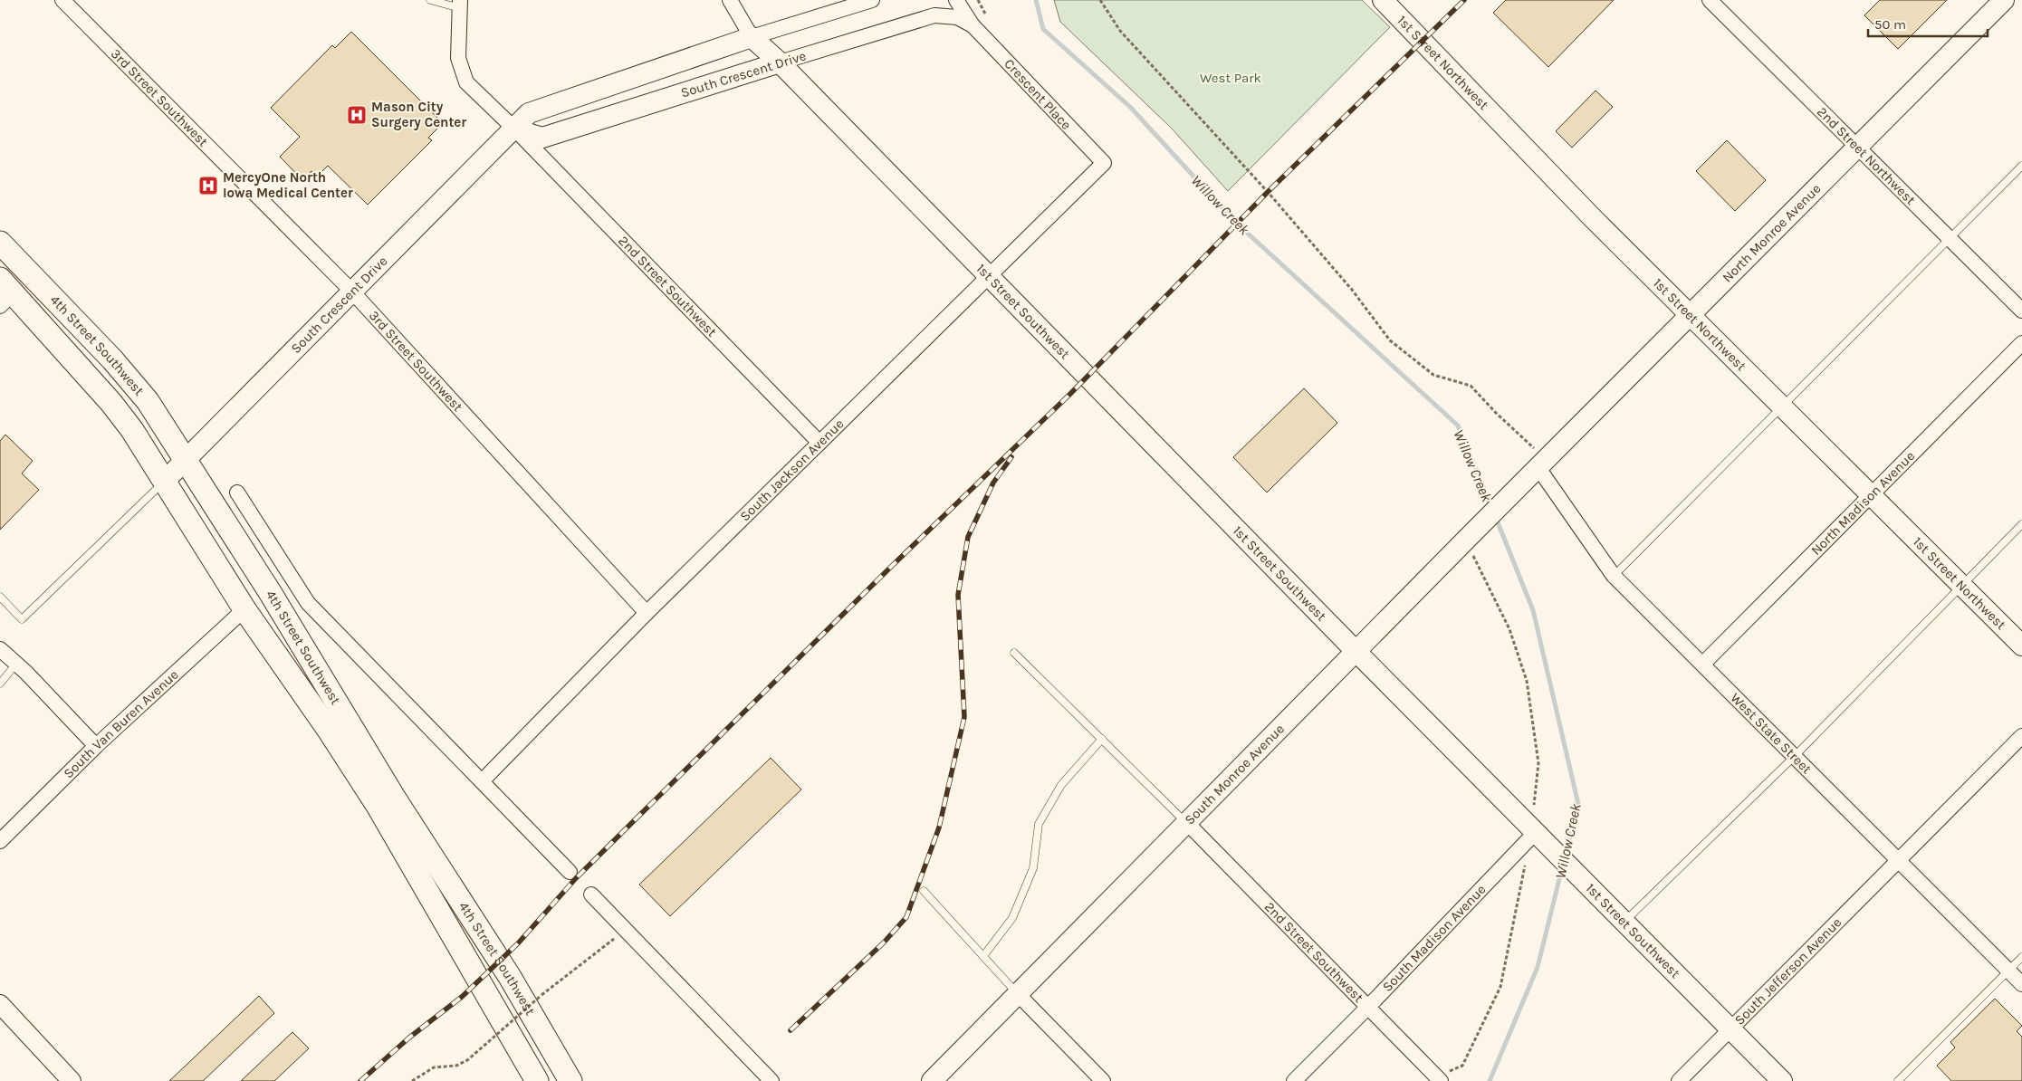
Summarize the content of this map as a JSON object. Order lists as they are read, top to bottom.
{
  "streets": {
    "main road": [
      "1st Street Northwest",
      "South Crescent Drive",
      "North Monroe Avenue",
      "1st Street Southwest",
      "4th Street Southwest",
      "South Monroe Avenue"
    ],
    "street": [
      "Crescent Place",
      "3rd Street Southwest",
      "2nd Street Northwest",
      "2nd Street Southwest",
      "South Jackson Avenue",
      "North Madison Avenue",
      "South Van Buren Avenue",
      "West State Street",
      "South Madison Avenue",
      "South Jefferson Avenue"
    ]
  },
  "crossings": [
    ["1st Street Northwest", "North Monroe Avenue"],
    ["1st Street Northwest", "North Madison Avenue"],
    ["South Crescent Drive", "Crescent Place"],
    ["South Crescent Drive", "3rd Street Southwest"],
    ["South Crescent Drive", "2nd Street Southwest"],
    ["South Crescent Drive", "1st Street Southwest"],
    ["South Crescent Drive", "4th Street Southwest"],
    ["Crescent Place", "South Jackson Avenue"],
    ["3rd Street Southwest", "South Jackson Avenue"],
    ["2nd Street Northwest", "North Monroe Avenue"],
    ["North Monroe Avenue", "West State Street"],
    ["North Monroe Avenue", "South Monroe Avenue"],
    ["2nd Street Southwest", "South Jackson Avenue"],
    ["2nd Street Southwest", "South Monroe Avenue"],
    ["2nd Street Southwest", "South Madison Avenue"],
    ["1st Street Southwest", "South Jackson Avenue"],
    ["1st Street Southwest", "South Monroe Avenue"],
    ["1st Street Southwest", "South Madison Avenue"],
    ["1st Street Southwest", "South Jefferson Avenue"],
    ["4th Street Southwest", "South Jackson Avenue"],
    ["4th Street Southwest", "South Van Buren Avenue"],
    ["North Madison Avenue", "West State Street"],
    ["West State Street", "South Monroe Avenue"],
    ["West State Street", "South Jefferson Avenue"]
  ],
  "water": ["Willow Creek"],
  "parks": ["West Park"],
  "places": {
    "hospital": ["Mason City Surgery Center", "MercyOne North Iowa Medical Center"]
  },
  "scale_bar": "50 m"
}
